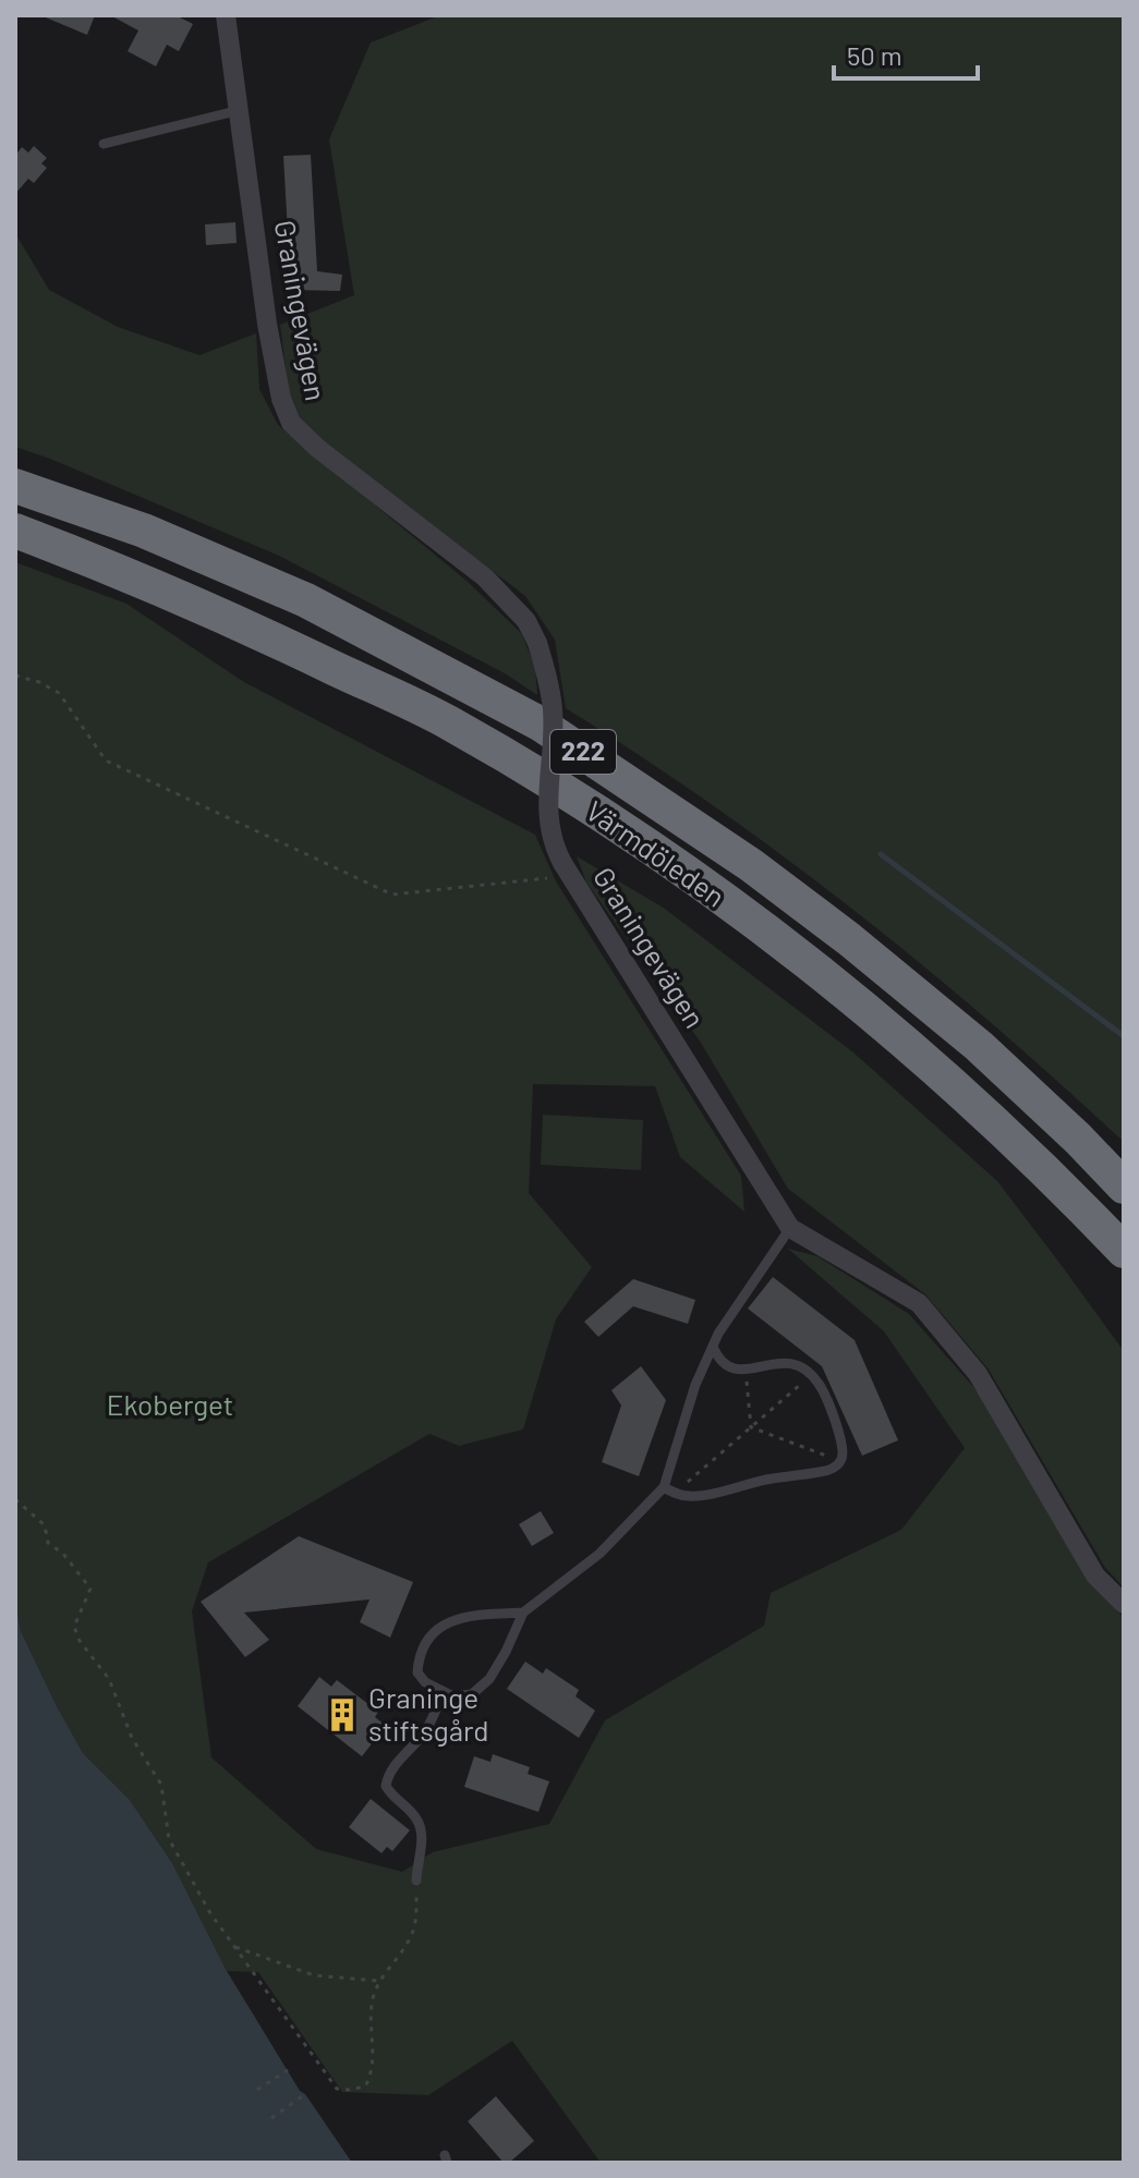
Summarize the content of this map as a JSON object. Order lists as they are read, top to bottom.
{
  "streets": {
    "highway": ["222", "Värmdöleden"],
    "street": ["Graningevägen"]
  },
  "parks": ["Ekoberget"],
  "places": {
    "building": ["Graninge stiftsgård"]
  },
  "scale_bar": "50 m"
}
